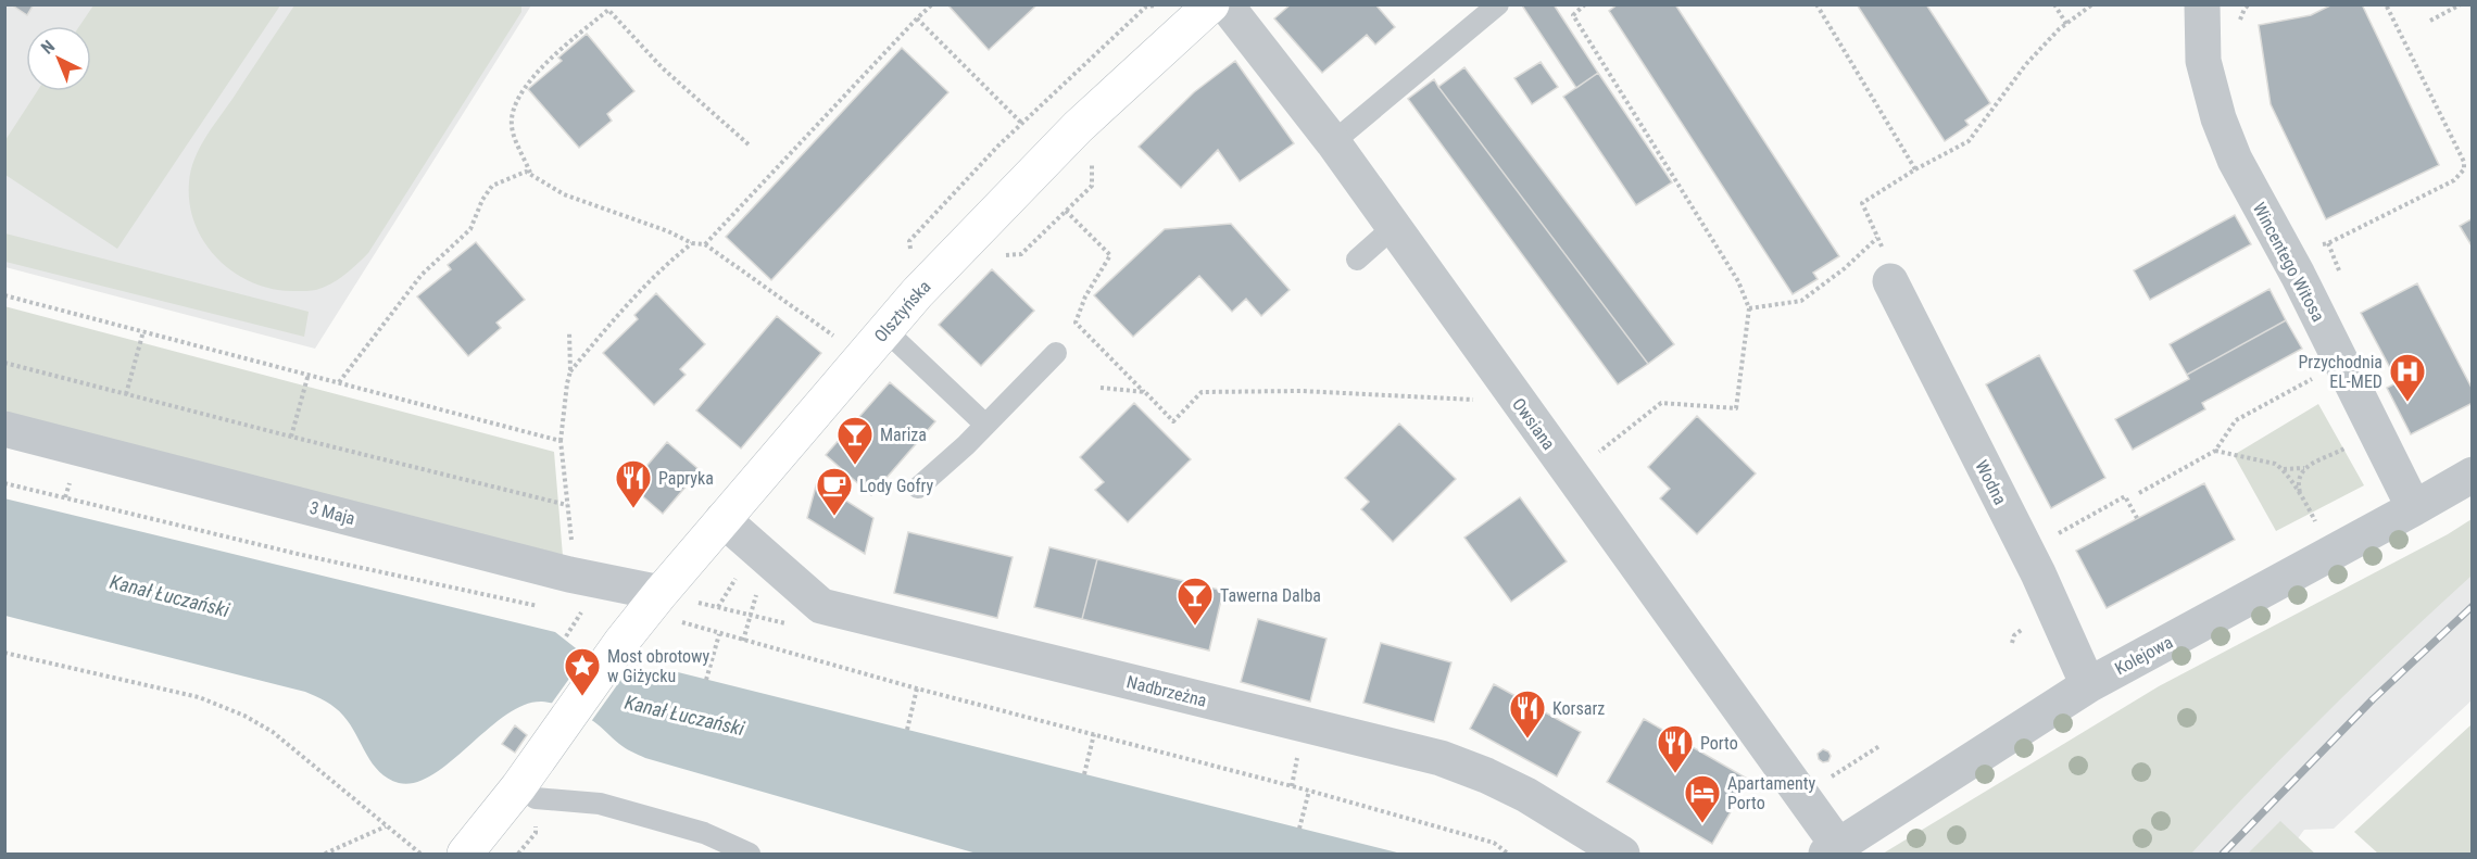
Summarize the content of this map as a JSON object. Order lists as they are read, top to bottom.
{
  "streets": {
    "street": [
      "Wincentego Witosa",
      "Olsztyńska",
      "Owsiana",
      "Wodna",
      "3 Maja",
      "Kolejowa",
      "Nadbrzeżna"
    ]
  },
  "crossings": [
    ["Wincentego Witosa", "Kolejowa"],
    ["Olsztyńska", "3 Maja"],
    ["Olsztyńska", "Nadbrzeżna"],
    ["Owsiana", "Kolejowa"],
    ["Wodna", "Kolejowa"]
  ],
  "water": ["Kanał Łuczański"],
  "places": {
    "hospital": ["Przychodnia EL-MED"],
    "bar": ["Mariza", "Tawerna Dalba"],
    "restaurant": ["Papryka", "Korsarz", "Porto"],
    "cafe": ["Lody Gofry"],
    "place": ["Most obrotowy w Giżycku"],
    "hotel": ["Apartamenty Porto"]
  },
  "north": "top left"
}
